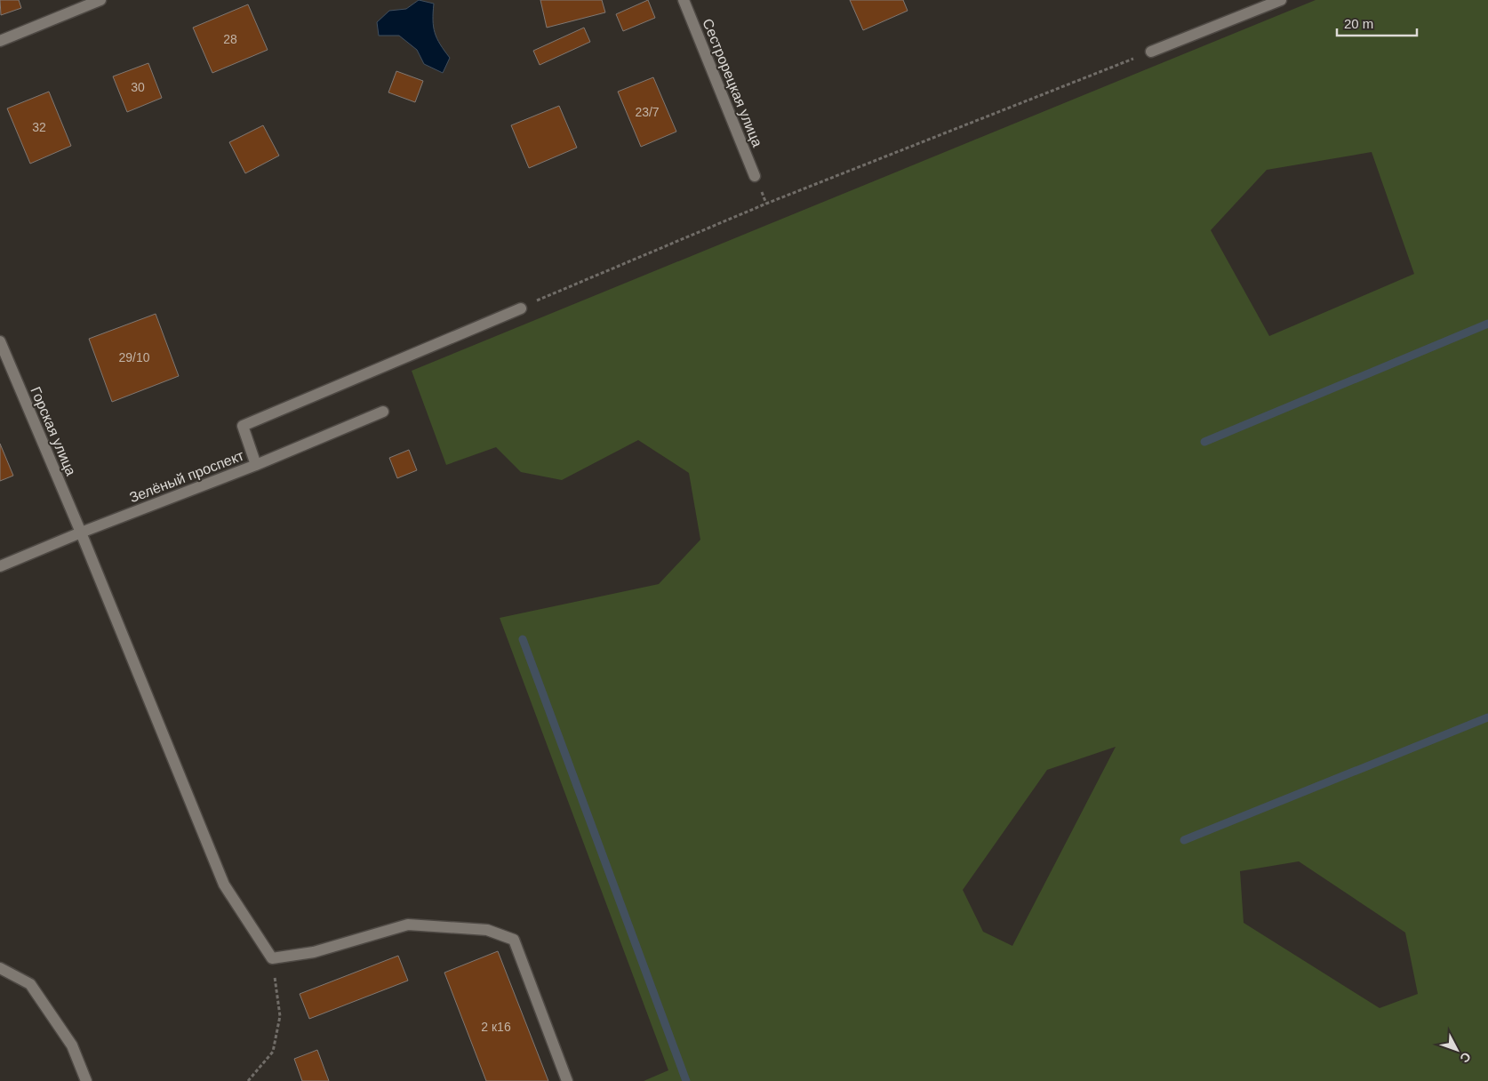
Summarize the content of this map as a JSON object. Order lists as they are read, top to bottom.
{
  "streets": {
    "street": ["Сестрорецкая улица", "Горская улица", "Зелёный проспект"]
  },
  "crossings": [
    ["Горская улица", "Зелёный проспект"]
  ],
  "house_numbers": [
    "28",
    "30",
    "23/7",
    "32",
    "29/10",
    "2 к16"
  ],
  "scale_bar": "20 m",
  "north": "bottom right"
}
